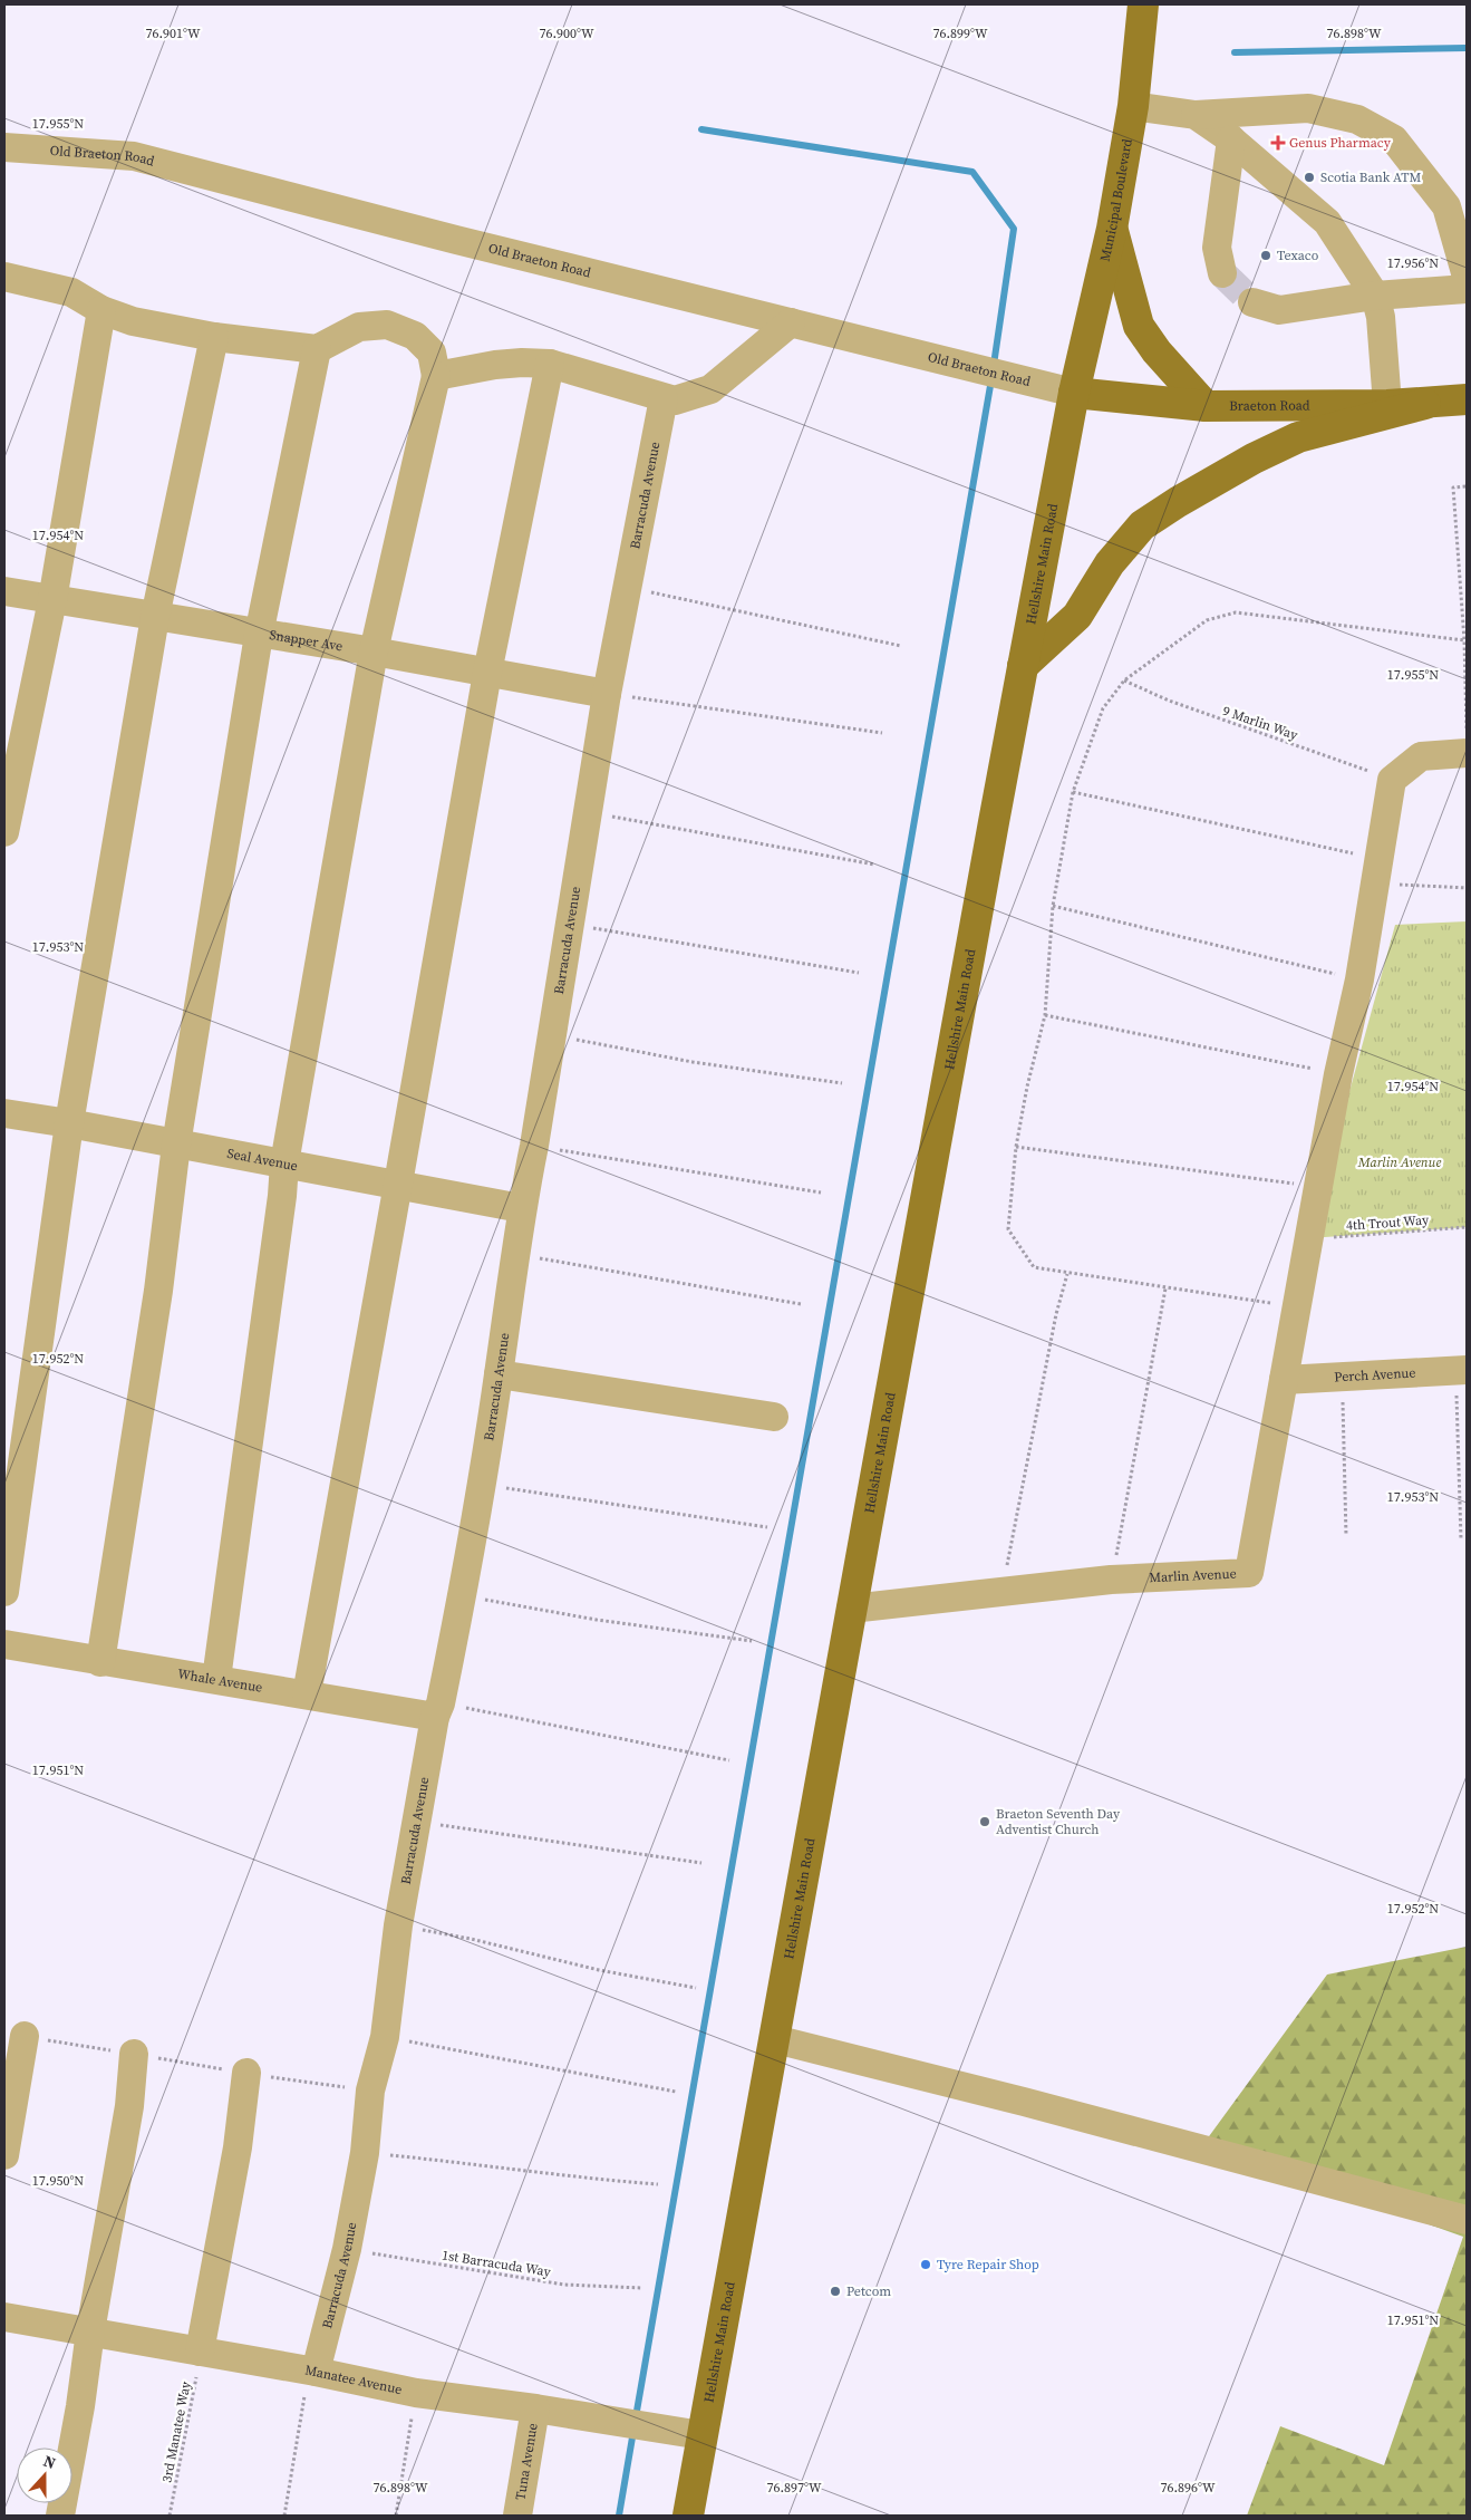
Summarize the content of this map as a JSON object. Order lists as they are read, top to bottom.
{
  "streets": {
    "main road": ["Municipal Boulevard", "Braeton Road", "Hellshire Main Road"],
    "street": [
      "Old Braeton Road",
      "Barracuda Avenue",
      "Snapper Ave",
      "Seal Avenue",
      "Perch Avenue",
      "Marlin Avenue",
      "Whale Avenue",
      "Manatee Avenue",
      "Tuna Avenue"
    ],
    "path": [
      "9 Marlin Way",
      "4th Trout Way",
      "1st Barracuda Way",
      "3rd Manatee Way"
    ]
  },
  "crossings": [
    ["Old Braeton Road", "Municipal Boulevard"],
    ["Old Braeton Road", "Braeton Road"],
    ["Old Braeton Road", "Hellshire Main Road"],
    ["Municipal Boulevard", "Braeton Road"],
    ["Municipal Boulevard", "Hellshire Main Road"],
    ["Braeton Road", "Hellshire Main Road"],
    ["Barracuda Avenue", "Snapper Ave"],
    ["Barracuda Avenue", "Seal Avenue"],
    ["Barracuda Avenue", "Whale Avenue"],
    ["Barracuda Avenue", "1st Barracuda Way"],
    ["Barracuda Avenue", "Manatee Avenue"],
    ["Hellshire Main Road", "Marlin Avenue"],
    ["Hellshire Main Road", "Manatee Avenue"],
    ["9 Marlin Way", "Marlin Avenue"],
    ["4th Trout Way", "Marlin Avenue"],
    ["Perch Avenue", "Marlin Avenue"],
    ["Manatee Avenue", "3rd Manatee Way"],
    ["Manatee Avenue", "Tuna Avenue"]
  ],
  "parks": ["Marlin Avenue"],
  "places": {
    "health": ["Genus Pharmacy"],
    "other": [
      "Scotia Bank ATM",
      "Texaco",
      "Braeton Seventh Day Adventist Church",
      "Tyre Repair Shop",
      "Petcom"
    ]
  },
  "north": "top",
  "coordinates": [
    "76.900°W",
    "76.901°W",
    "76.899°W",
    "76.898°W",
    "17.955°N",
    "17.956°N",
    "17.954°N",
    "17.953°N",
    "17.952°N",
    "17.951°N",
    "17.950°N",
    "76.897°W",
    "76.896°W"
  ]
}
